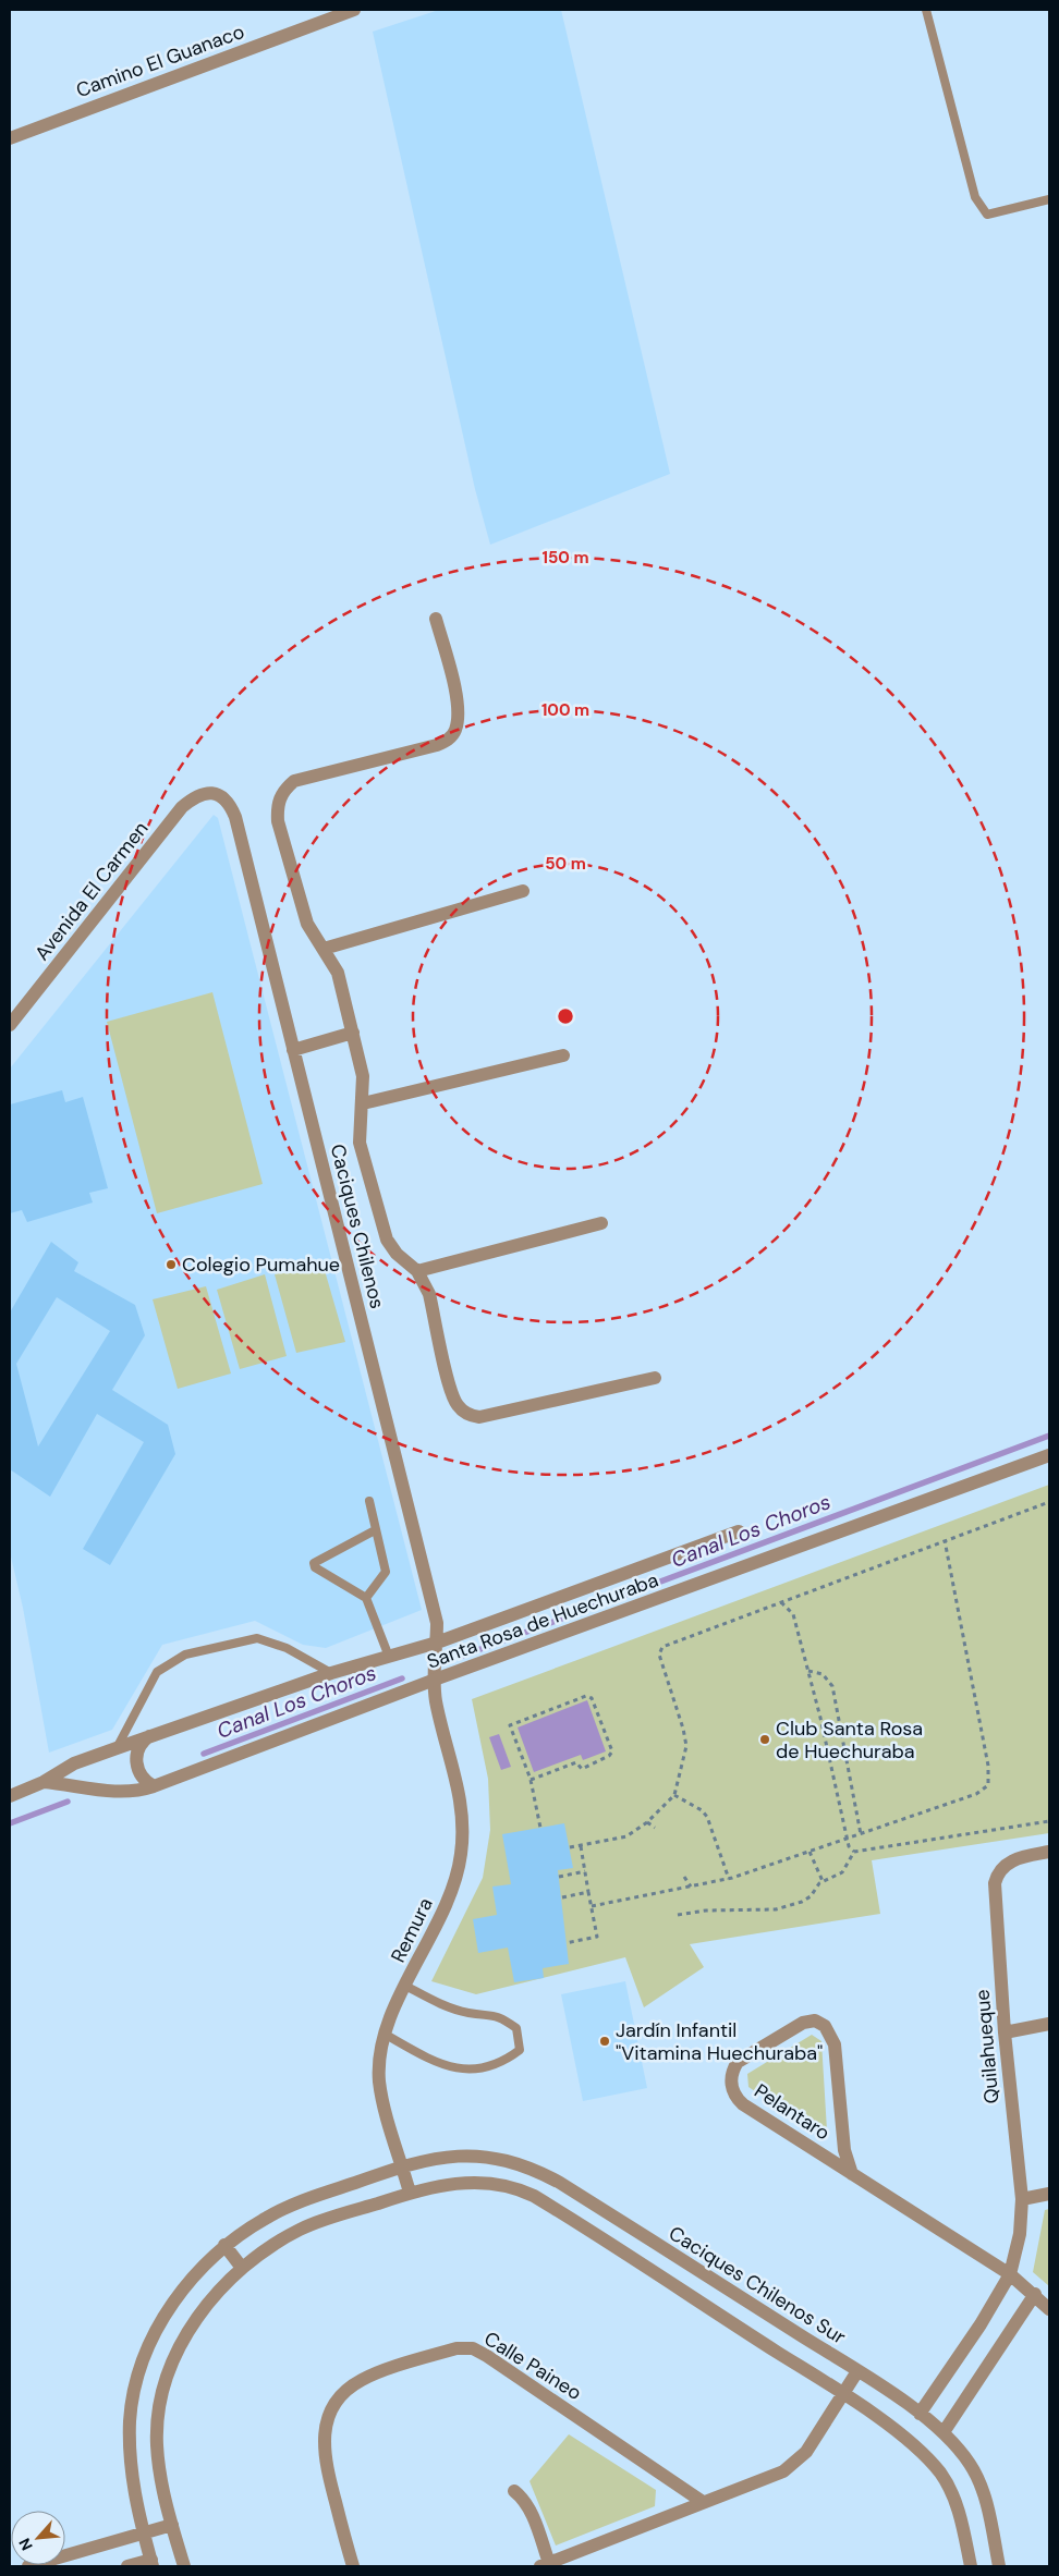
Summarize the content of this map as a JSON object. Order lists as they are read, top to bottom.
{
  "streets": {
    "street": [
      "Camino El Guanaco",
      "Avenida El Carmen",
      "Caciques Chilenos",
      "Santa Rosa de Huechuraba",
      "Remura",
      "Quilahueque",
      "Pelantaro",
      "Caciques Chilenos Sur",
      "Calle Paineo"
    ]
  },
  "crossings": [
    ["Avenida El Carmen", "Caciques Chilenos"],
    ["Caciques Chilenos", "Santa Rosa de Huechuraba"],
    ["Caciques Chilenos", "Remura"],
    ["Santa Rosa de Huechuraba", "Remura"],
    ["Remura", "Caciques Chilenos Sur"],
    ["Quilahueque", "Pelantaro"],
    ["Quilahueque", "Caciques Chilenos Sur"]
  ],
  "water": ["Canal Los Choros"],
  "places": ["Colegio Pumahue", "Club Santa Rosa de Huechuraba", "Jardín Infantil \"Vitamina Huechuraba\""],
  "north": "bottom left",
  "rings": ["150 m", "100 m", "50 m"]
}
